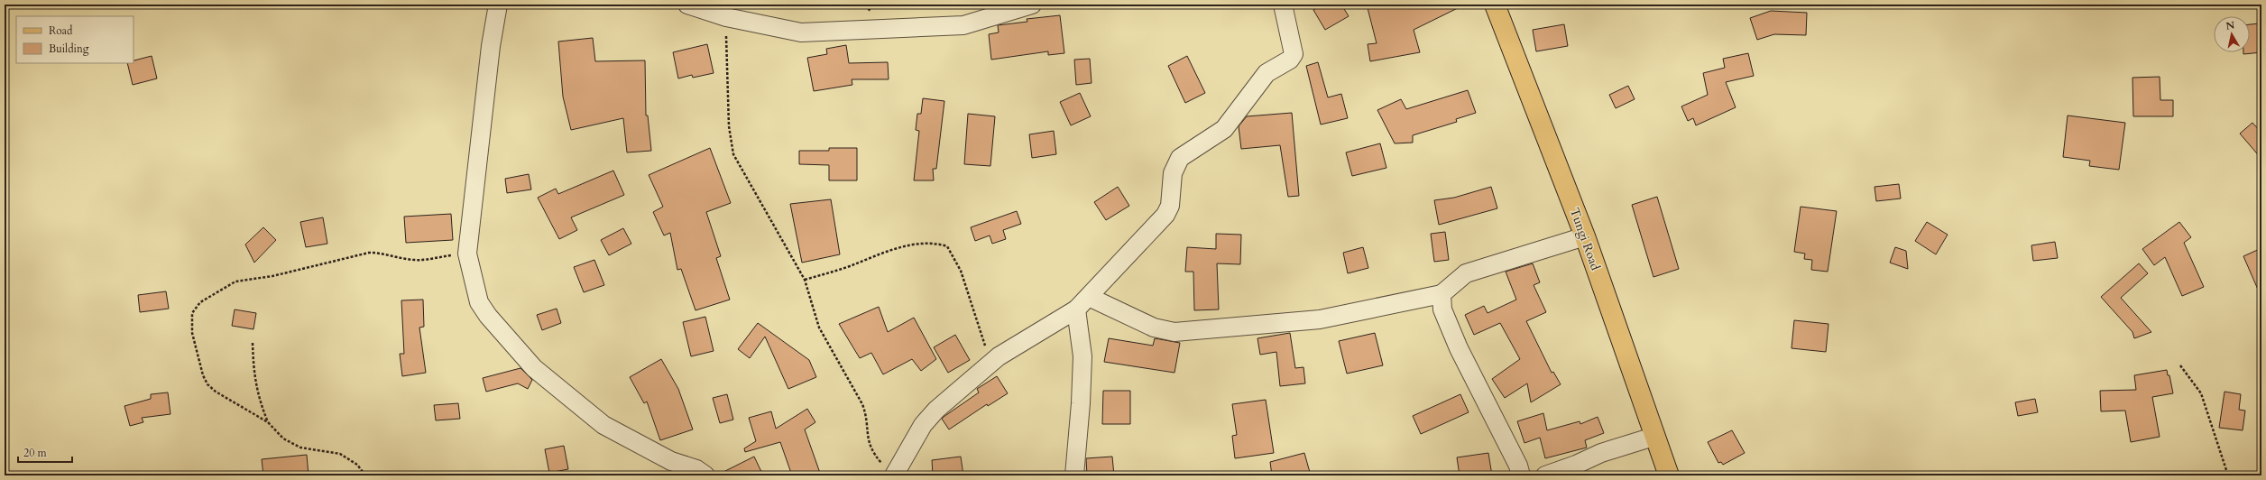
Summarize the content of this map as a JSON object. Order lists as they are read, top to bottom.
{
  "streets": {
    "main road": ["Tungi Road"]
  },
  "legend": ["Road", "Building"],
  "scale_bar": "20 m",
  "north": "top"
}
